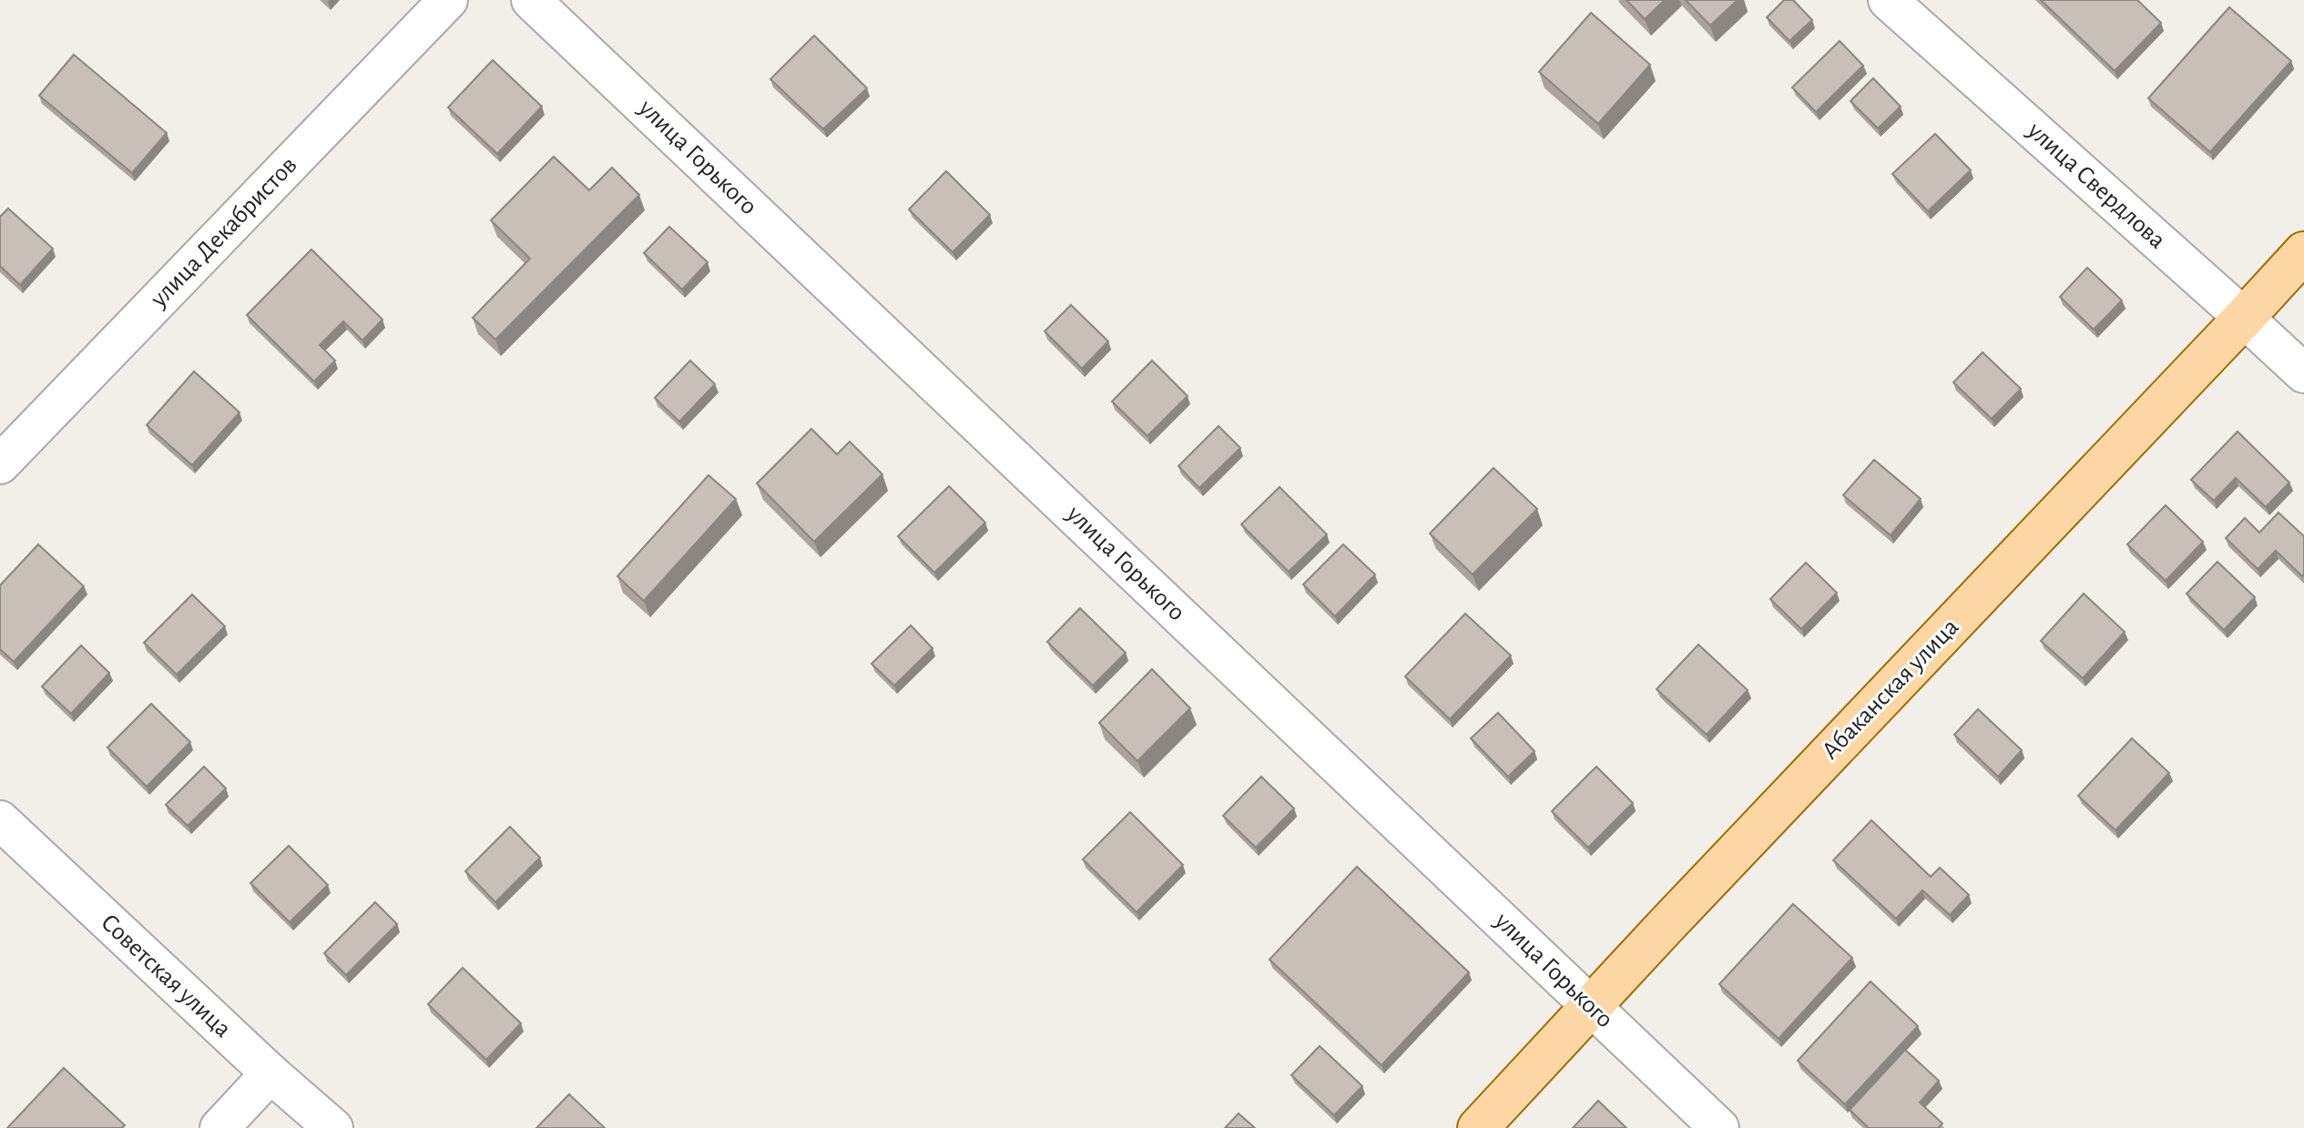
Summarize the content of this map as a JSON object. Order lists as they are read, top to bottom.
{
  "streets": {
    "main road": ["Абаканская улица"],
    "street": [
      "улица Горького",
      "улица Свердлова",
      "улица Декабристов",
      "Советская улица"
    ]
  },
  "crossings": [
    ["улица Горького", "Абаканская улица"],
    ["улица Свердлова", "Абаканская улица"]
  ]
}
